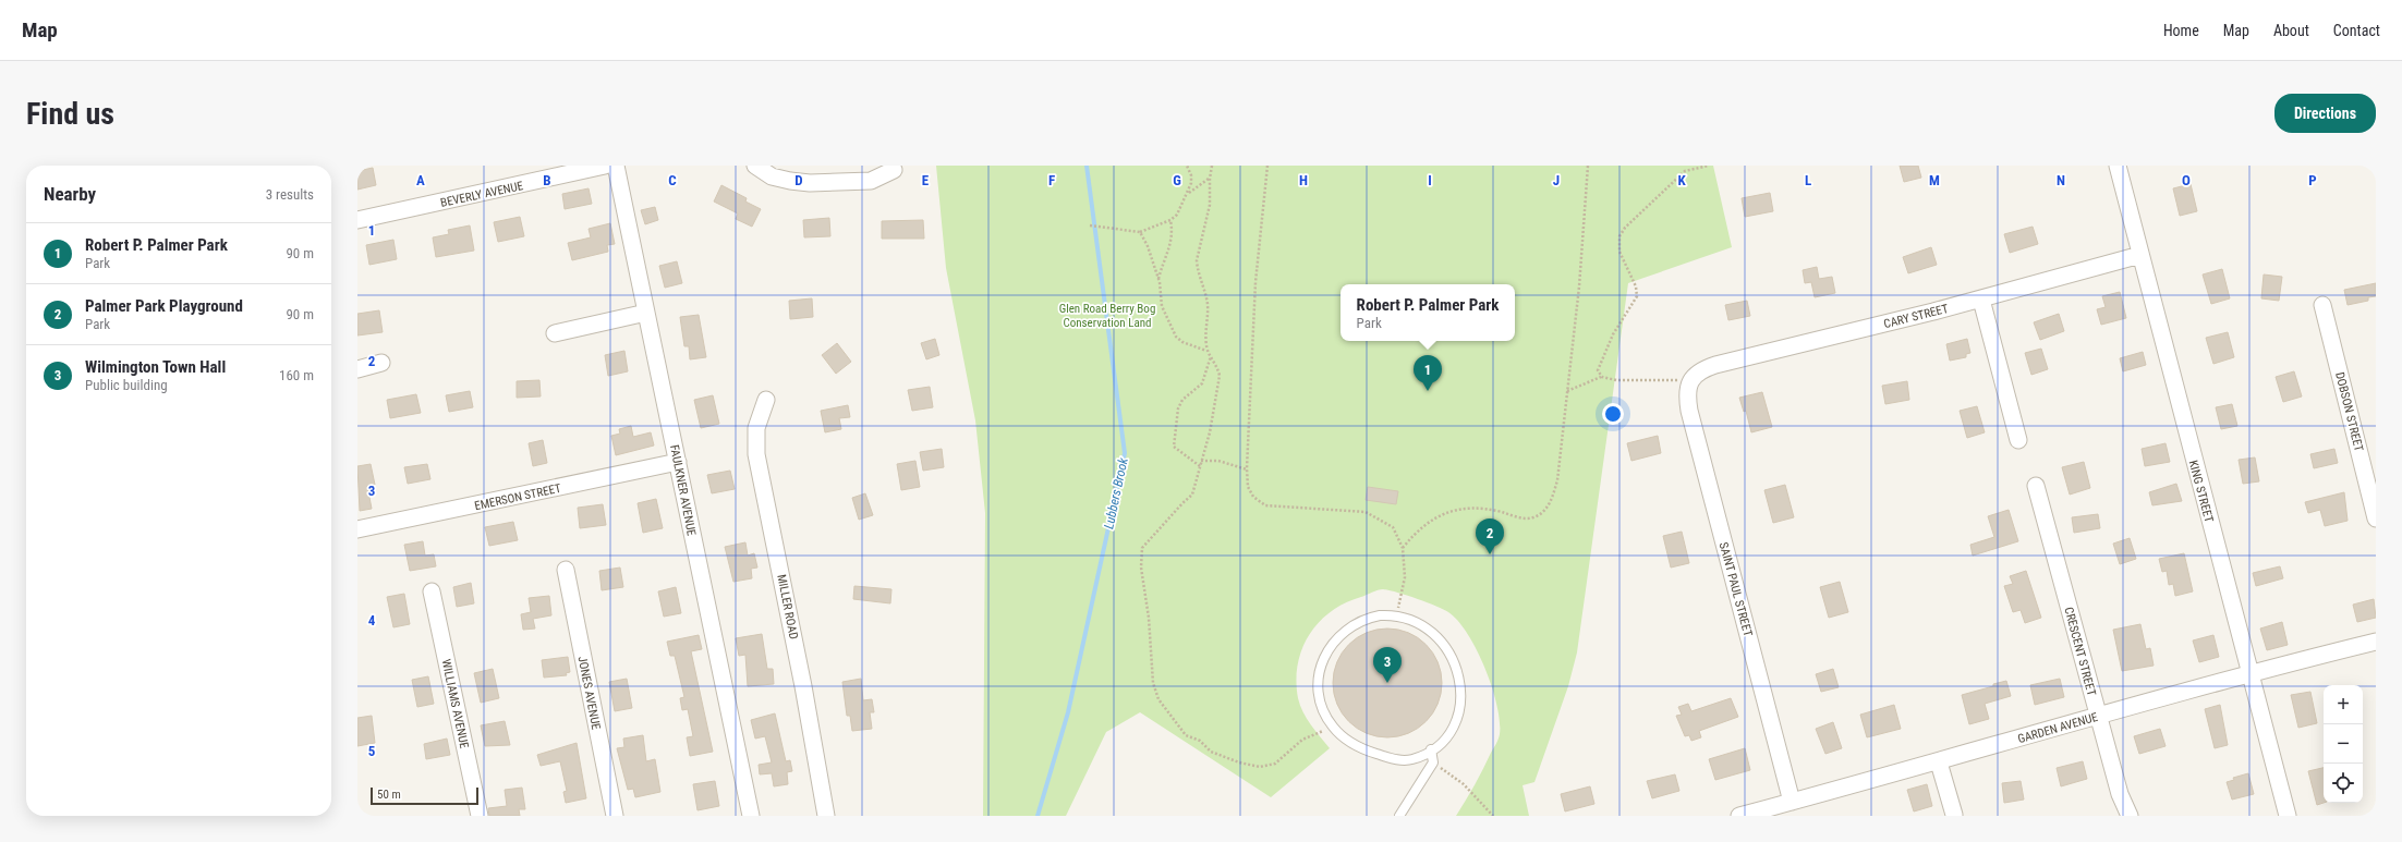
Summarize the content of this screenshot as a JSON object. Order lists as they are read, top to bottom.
{
  "streets": {
    "street": [
      "BEVERLY AVENUE",
      "CARY STREET",
      "DOBSON STREET",
      "FAULKNER AVENUE",
      "KING STREET",
      "EMERSON STREET",
      "SAINT PAUL STREET",
      "MILLER ROAD",
      "CRESCENT STREET",
      "JONES AVENUE",
      "WILLIAMS AVENUE",
      "GARDEN AVENUE"
    ]
  },
  "crossings": [
    ["CARY STREET", "KING STREET"],
    ["CARY STREET", "SAINT PAUL STREET"],
    ["FAULKNER AVENUE", "EMERSON STREET"],
    ["KING STREET", "GARDEN AVENUE"],
    ["SAINT PAUL STREET", "GARDEN AVENUE"],
    ["CRESCENT STREET", "GARDEN AVENUE"]
  ],
  "water": ["Lubbers Brook"],
  "parks": ["Glen Road Berry Bog Conservation Land"],
  "scale_bar": "50 m",
  "page": {
    "header": "Map",
    "nav": [
      "Home",
      "Map",
      "About",
      "Contact"
    ],
    "buttons": "Directions",
    "title": "Find us",
    "heading": ["Nearby", "3 results"],
    "list": [
      {
        "mark": "1",
        "name": "Robert P. Palmer Park",
        "note": "Park",
        "value": "90 m"
      },
      {
        "mark": "2",
        "name": "Palmer Park Playground",
        "note": "Park",
        "value": "90 m"
      },
      {
        "mark": "3",
        "name": "Wilmington Town Hall",
        "note": "Public building",
        "value": "160 m"
      }
    ],
    "popup": ["Robert P. Palmer Park", "Park"],
    "pins": ["1", "2", "3"],
    "map_buttons": ["+", "−"],
    "scale": "50 m"
  },
  "grid": {
    "columns": [
      "A",
      "B",
      "C",
      "D",
      "E",
      "F",
      "G",
      "H",
      "I",
      "J",
      "K",
      "L",
      "M",
      "N",
      "O",
      "P"
    ],
    "rows": [
      "1",
      "2",
      "3",
      "4",
      "5"
    ]
  }
}
